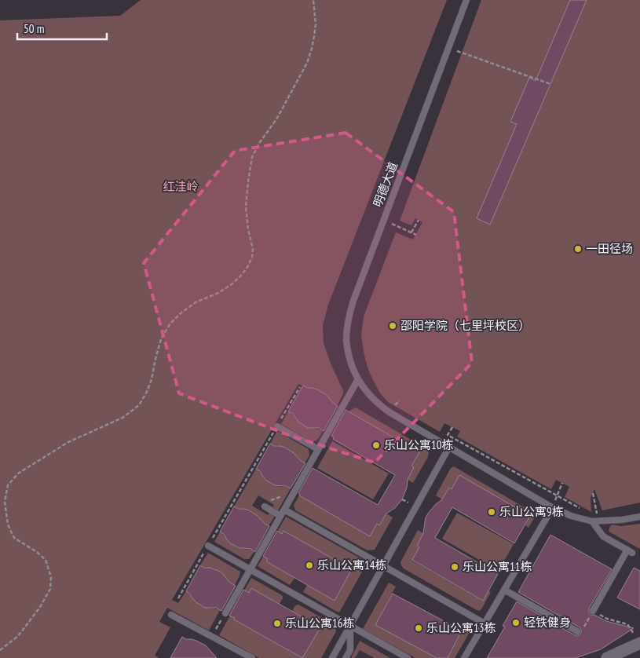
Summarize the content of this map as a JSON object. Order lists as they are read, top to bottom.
{
  "streets": {
    "lane": ["明德大道"]
  },
  "parks": ["红洼岭"],
  "places": [
    "一田径场",
    "邵阳学院（七里坪校区）",
    "乐山公寓10栋",
    "乐山公寓9栋",
    "乐山公寓14栋",
    "乐山公寓11栋",
    "轻铁健身",
    "乐山公寓16栋",
    "乐山公寓13栋"
  ],
  "scale_bar": "50 m"
}
